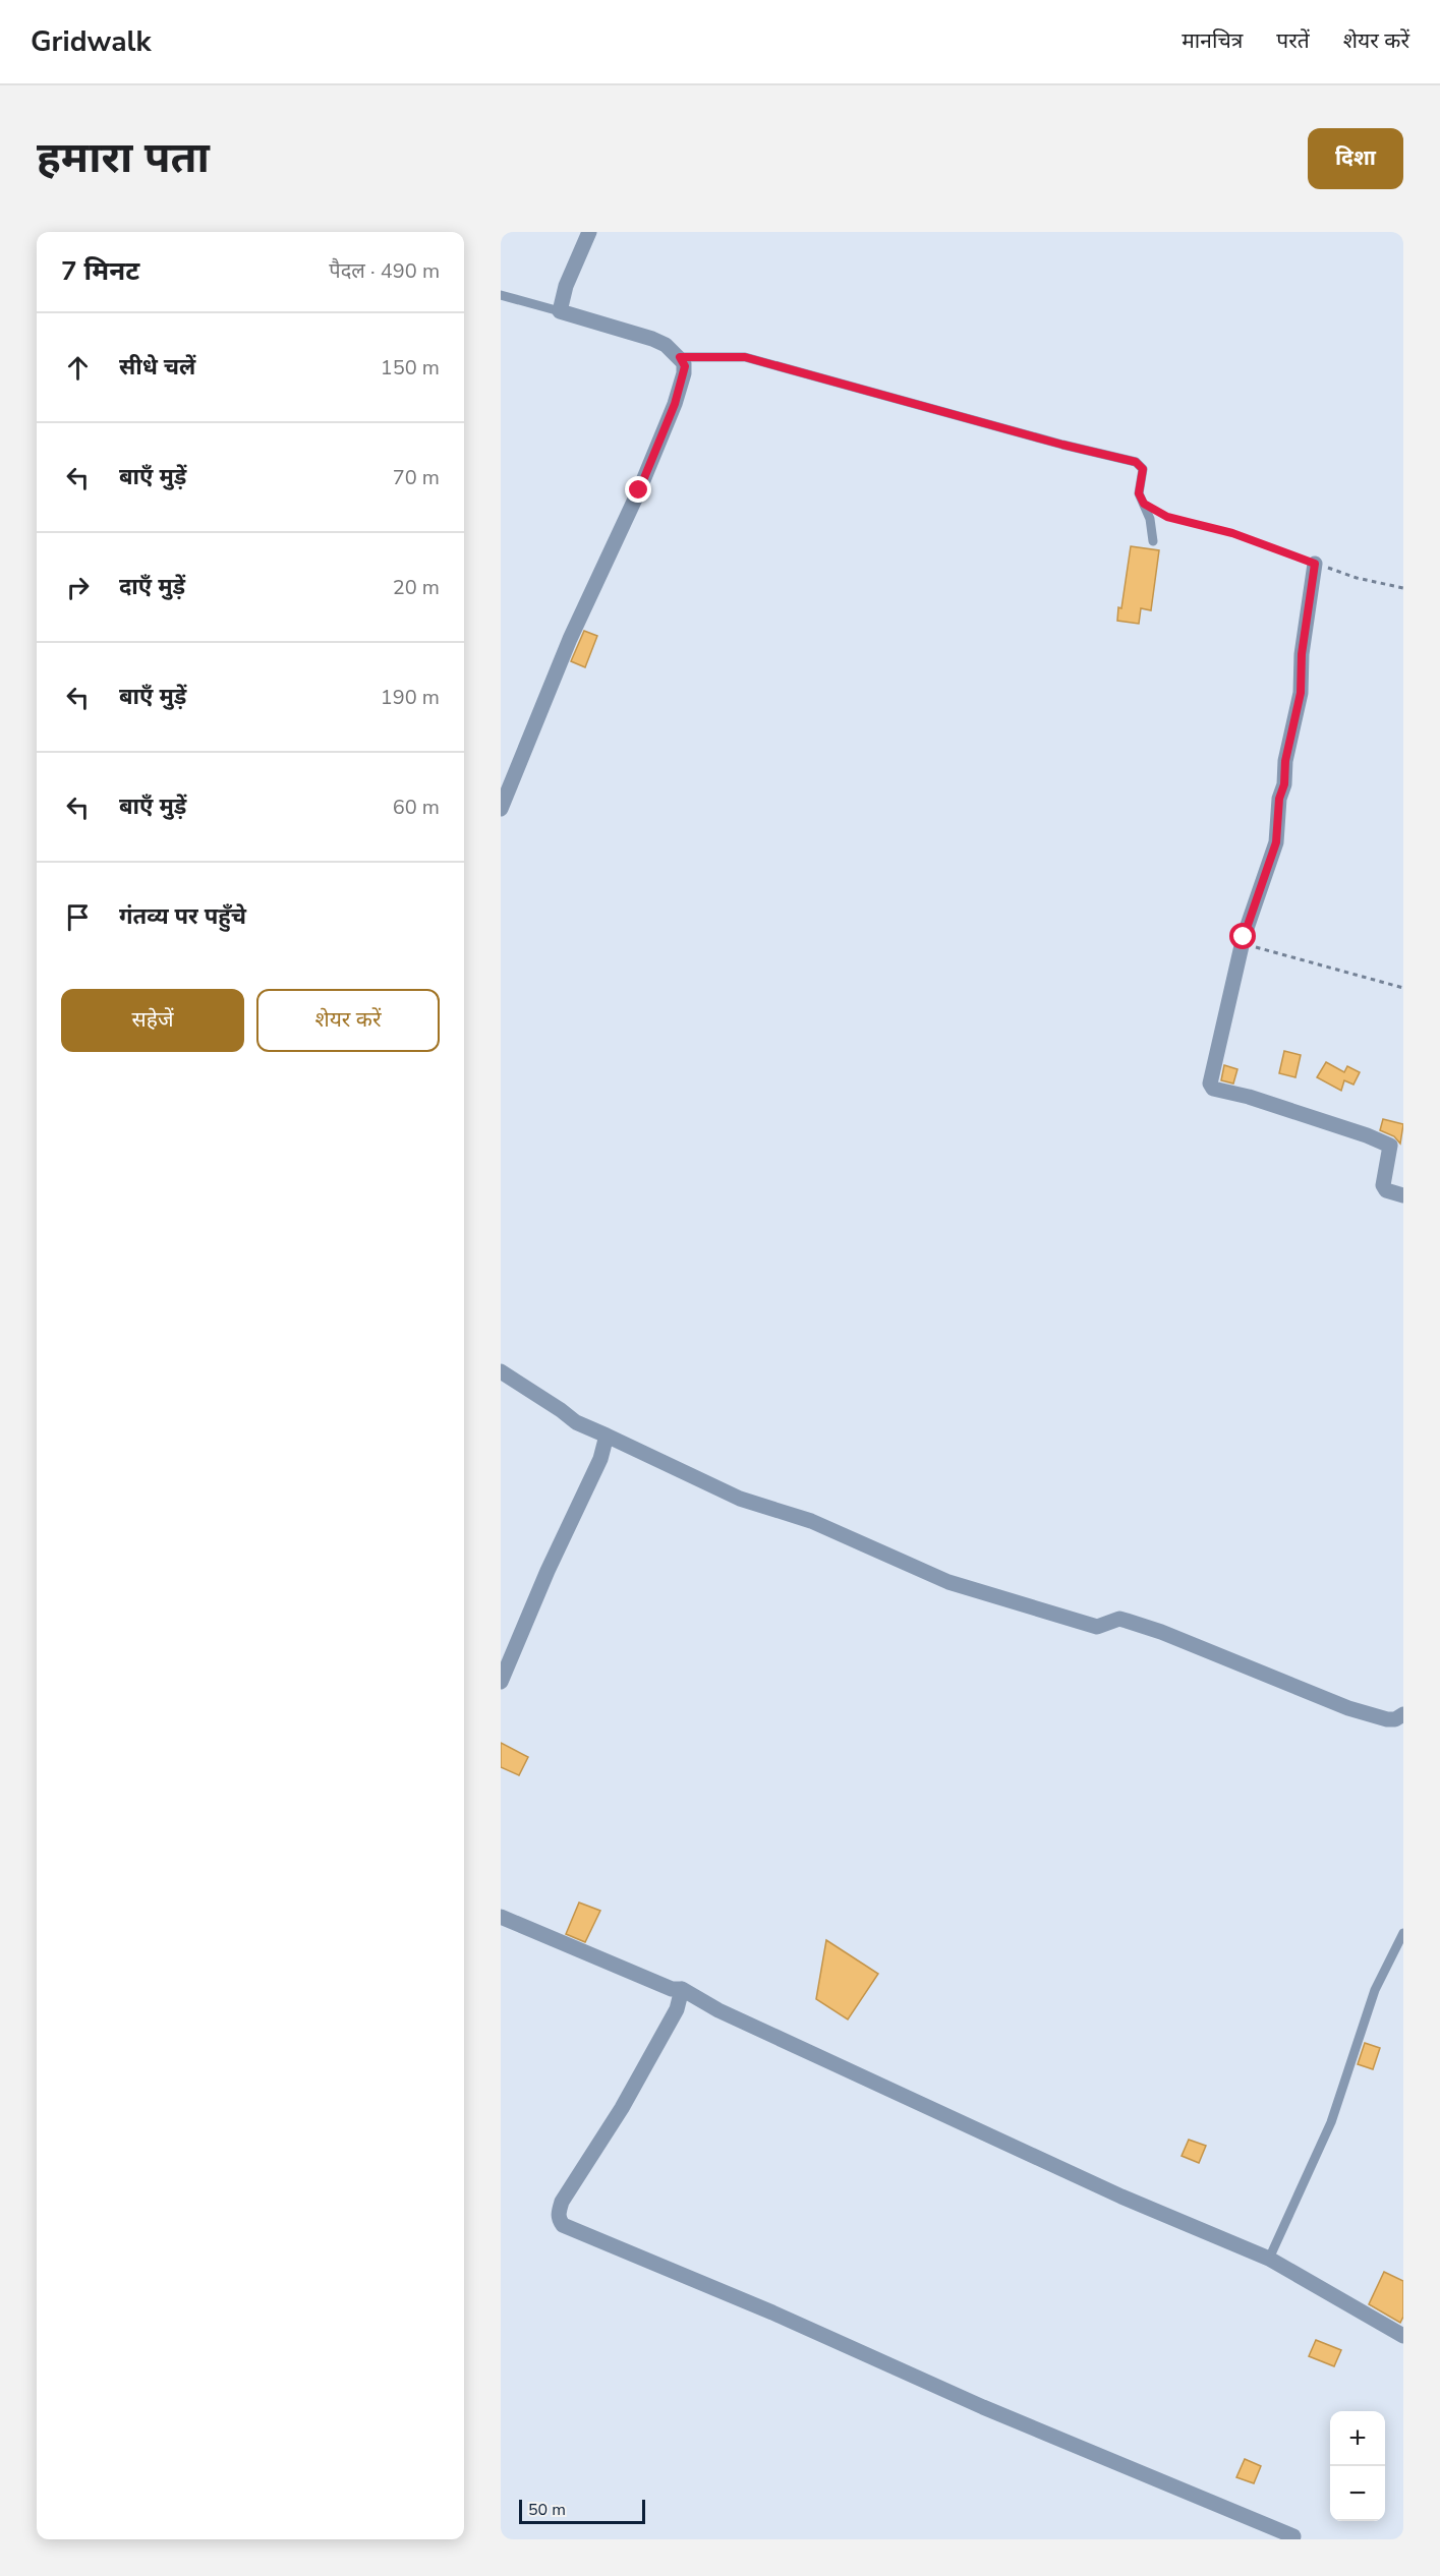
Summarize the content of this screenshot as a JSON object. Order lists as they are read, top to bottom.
{
  "scale_bar": "50 m",
  "page": {
    "header": "Gridwalk",
    "nav": ["मानचित्र", "परतें", "शेयर करें"],
    "buttons": [
      "दिशा",
      ["सहेजें", "शेयर करें"]
    ],
    "title": "हमारा पता",
    "heading": ["7 मिनट", "पैदल · 490 m"],
    "list": [
      ["सीधे चलें", "150 m"],
      ["बाएँ मुड़ें", "70 m"],
      ["दाएँ मुड़ें", "20 m"],
      ["बाएँ मुड़ें", "190 m"],
      ["बाएँ मुड़ें", "60 m"],
      "गंतव्य पर पहुँचे"
    ],
    "map_buttons": ["+", "−"],
    "scale": "50 m"
  }
}
